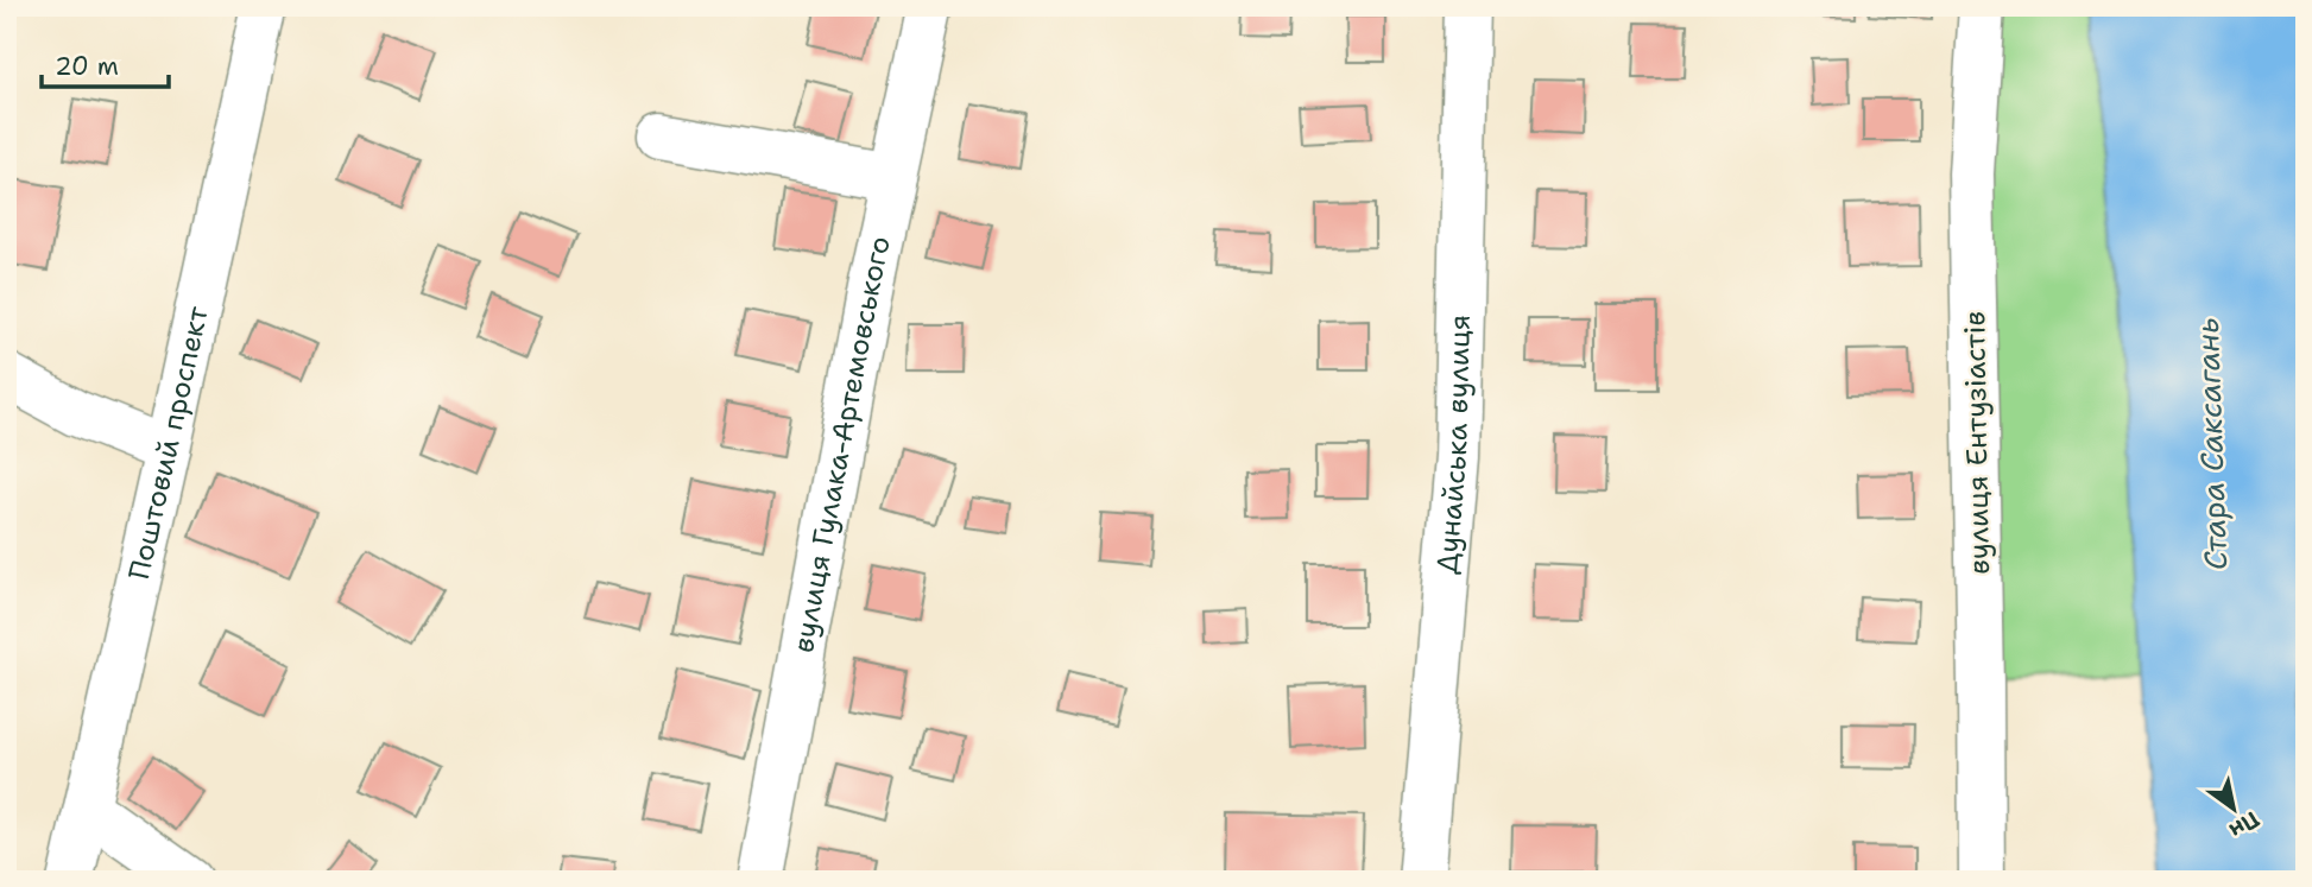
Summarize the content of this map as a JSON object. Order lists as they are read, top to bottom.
{
  "streets": {
    "street": [
      "вулиця Гулака-Артемовського",
      "вулиця Ентузіастів",
      "Поштовий проспект",
      "Дунайська вулиця"
    ]
  },
  "water": ["Стара Саксагань"],
  "scale_bar": "20 m",
  "north": "bottom right"
}
